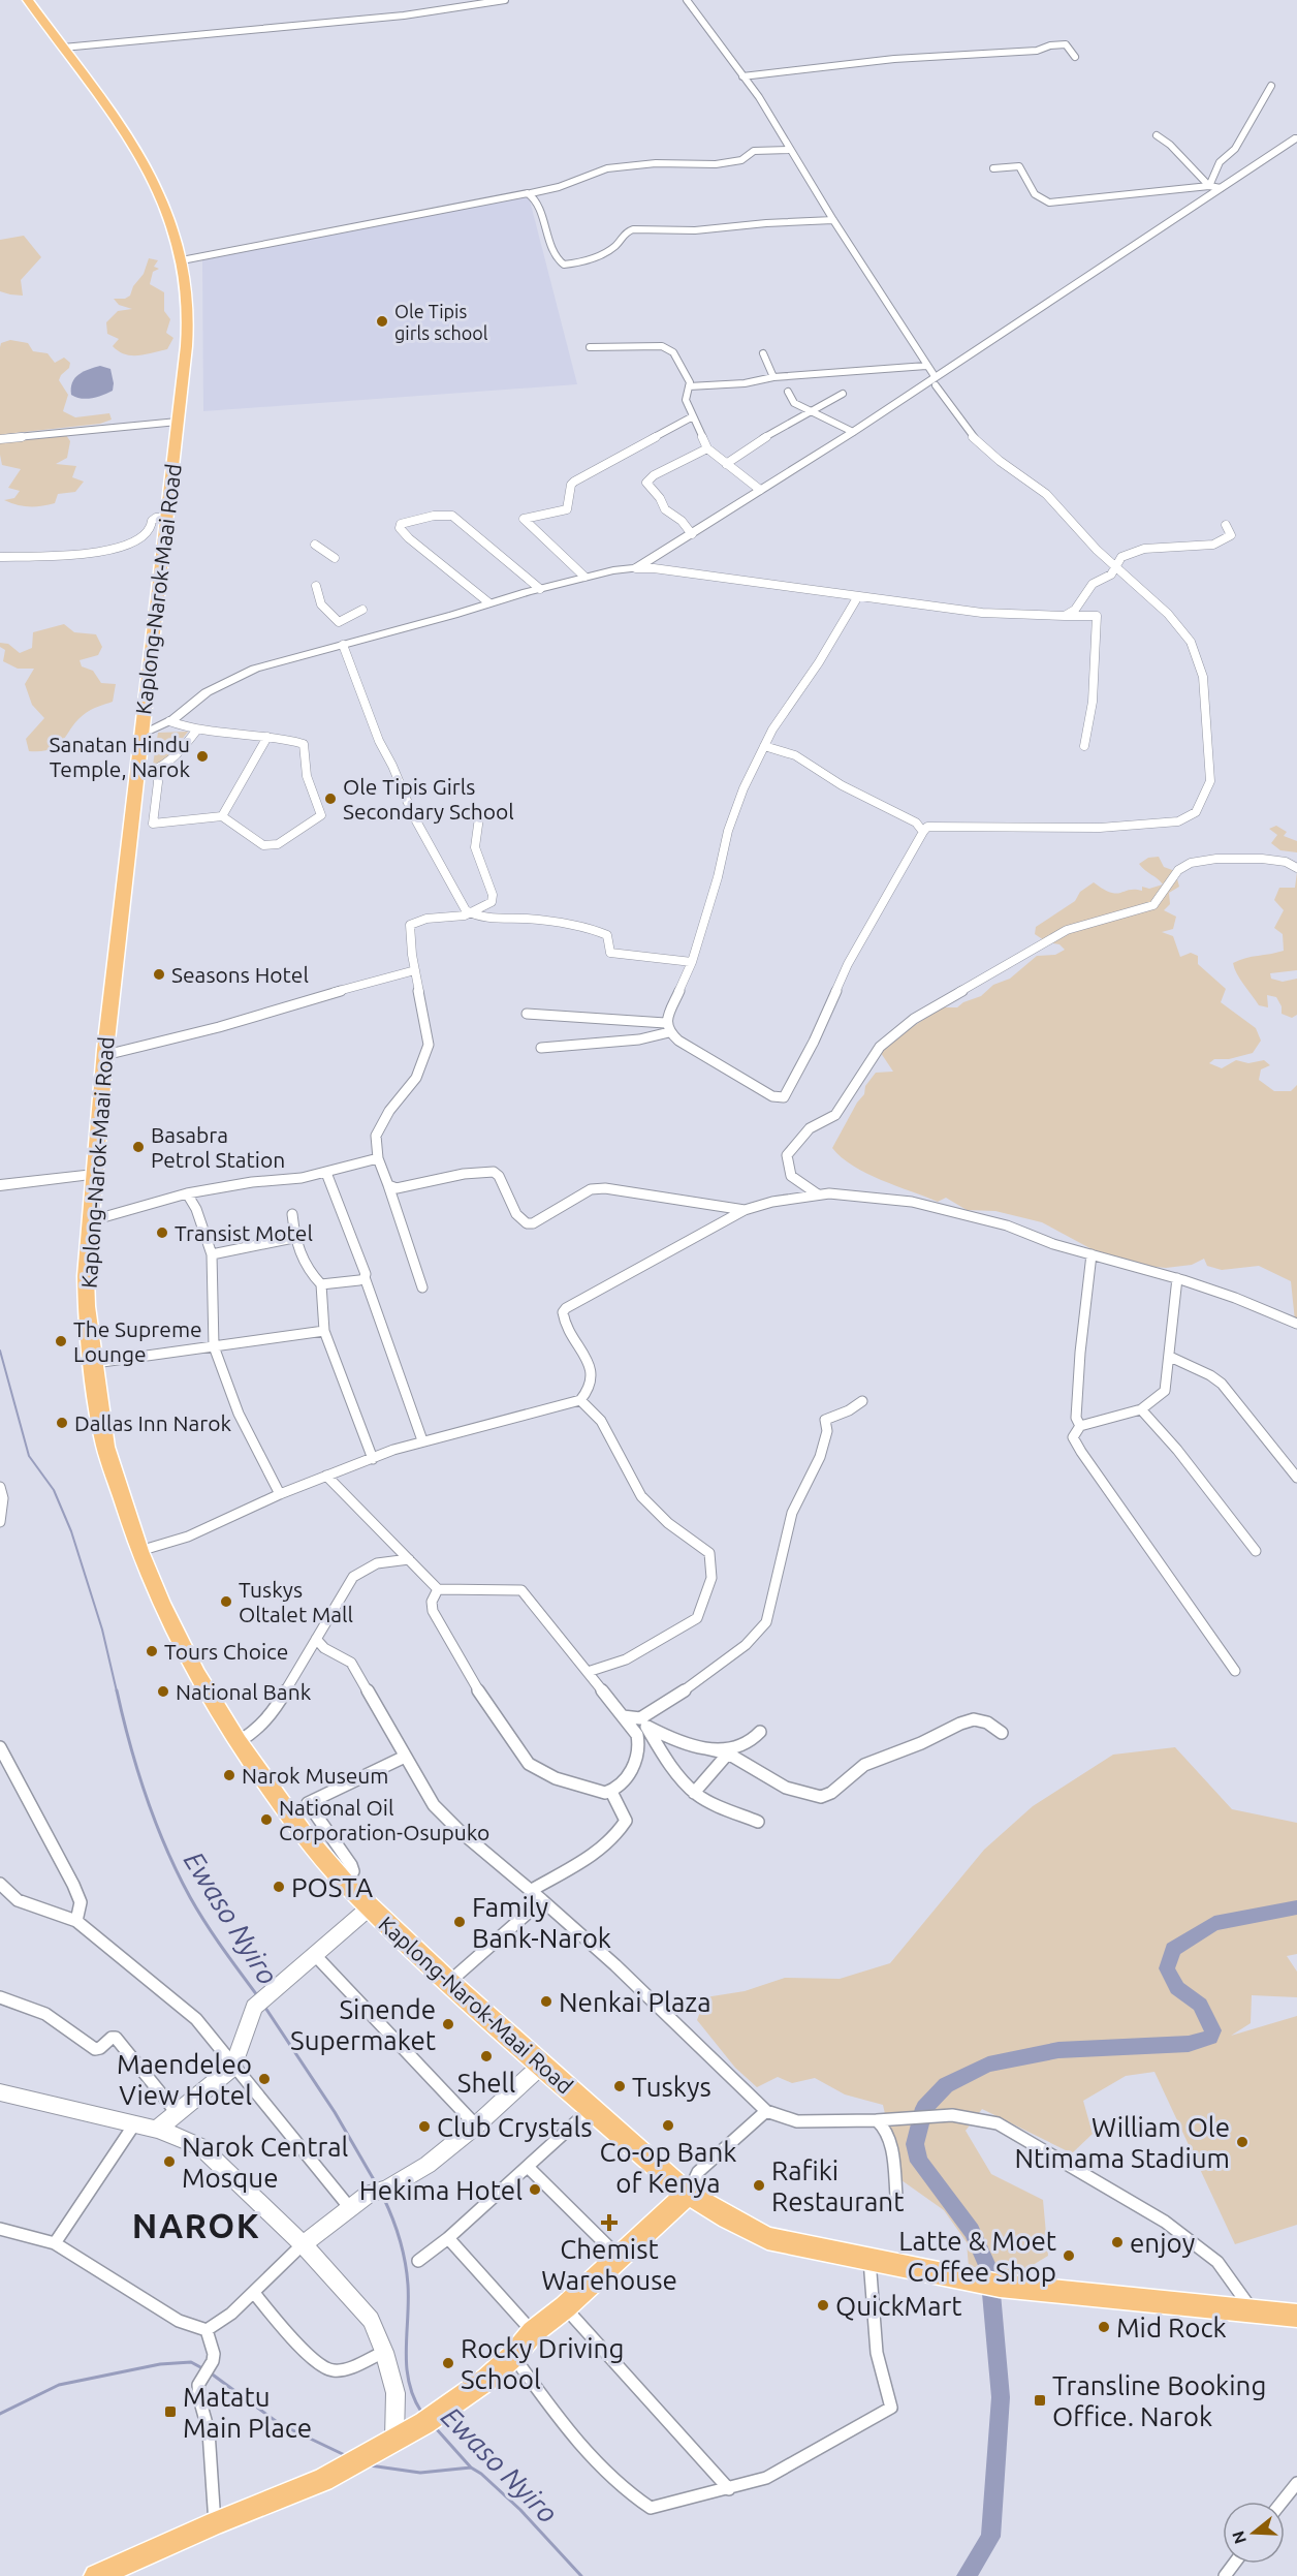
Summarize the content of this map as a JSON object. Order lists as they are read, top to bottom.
{
  "streets": {
    "highway": ["Kaplong-Narok-Maai Road"]
  },
  "districts": ["NAROK"],
  "water": ["Ewaso Nyiro"],
  "places": {
    "other": [
      "Ole Tipis girls school",
      "Sanatan Hindu Temple, Narok",
      "Ole Tipis Girls Secondary School",
      "Seasons Hotel",
      "Basabra Petrol Station",
      "Transist Motel",
      "The Supreme Lounge",
      "Dallas Inn Narok",
      "Tuskys Oltalet Mall",
      "Tours Choice",
      "National Bank",
      "Narok Museum",
      "National Oil Corporation-Osupuko",
      "POSTA",
      "Family Bank-Narok",
      "Nenkai Plaza",
      "Sinende Supermaket",
      "Shell",
      "Maendeleo View Hotel",
      "Tuskys",
      "Co-op Bank of Kenya",
      "Club Crystals",
      "William Ole Ntimama Stadium",
      "Narok Central Mosque",
      "Rafiki Restaurant",
      "Hekima Hotel",
      "enjoy",
      "Latte & Moet Coffee Shop",
      "QuickMart",
      "Mid Rock",
      "Rocky Driving School"
    ],
    "health": ["Chemist Warehouse"],
    "transit": ["Transline Booking Office. Narok", "Matatu Main Place"]
  },
  "north": "left"
}
